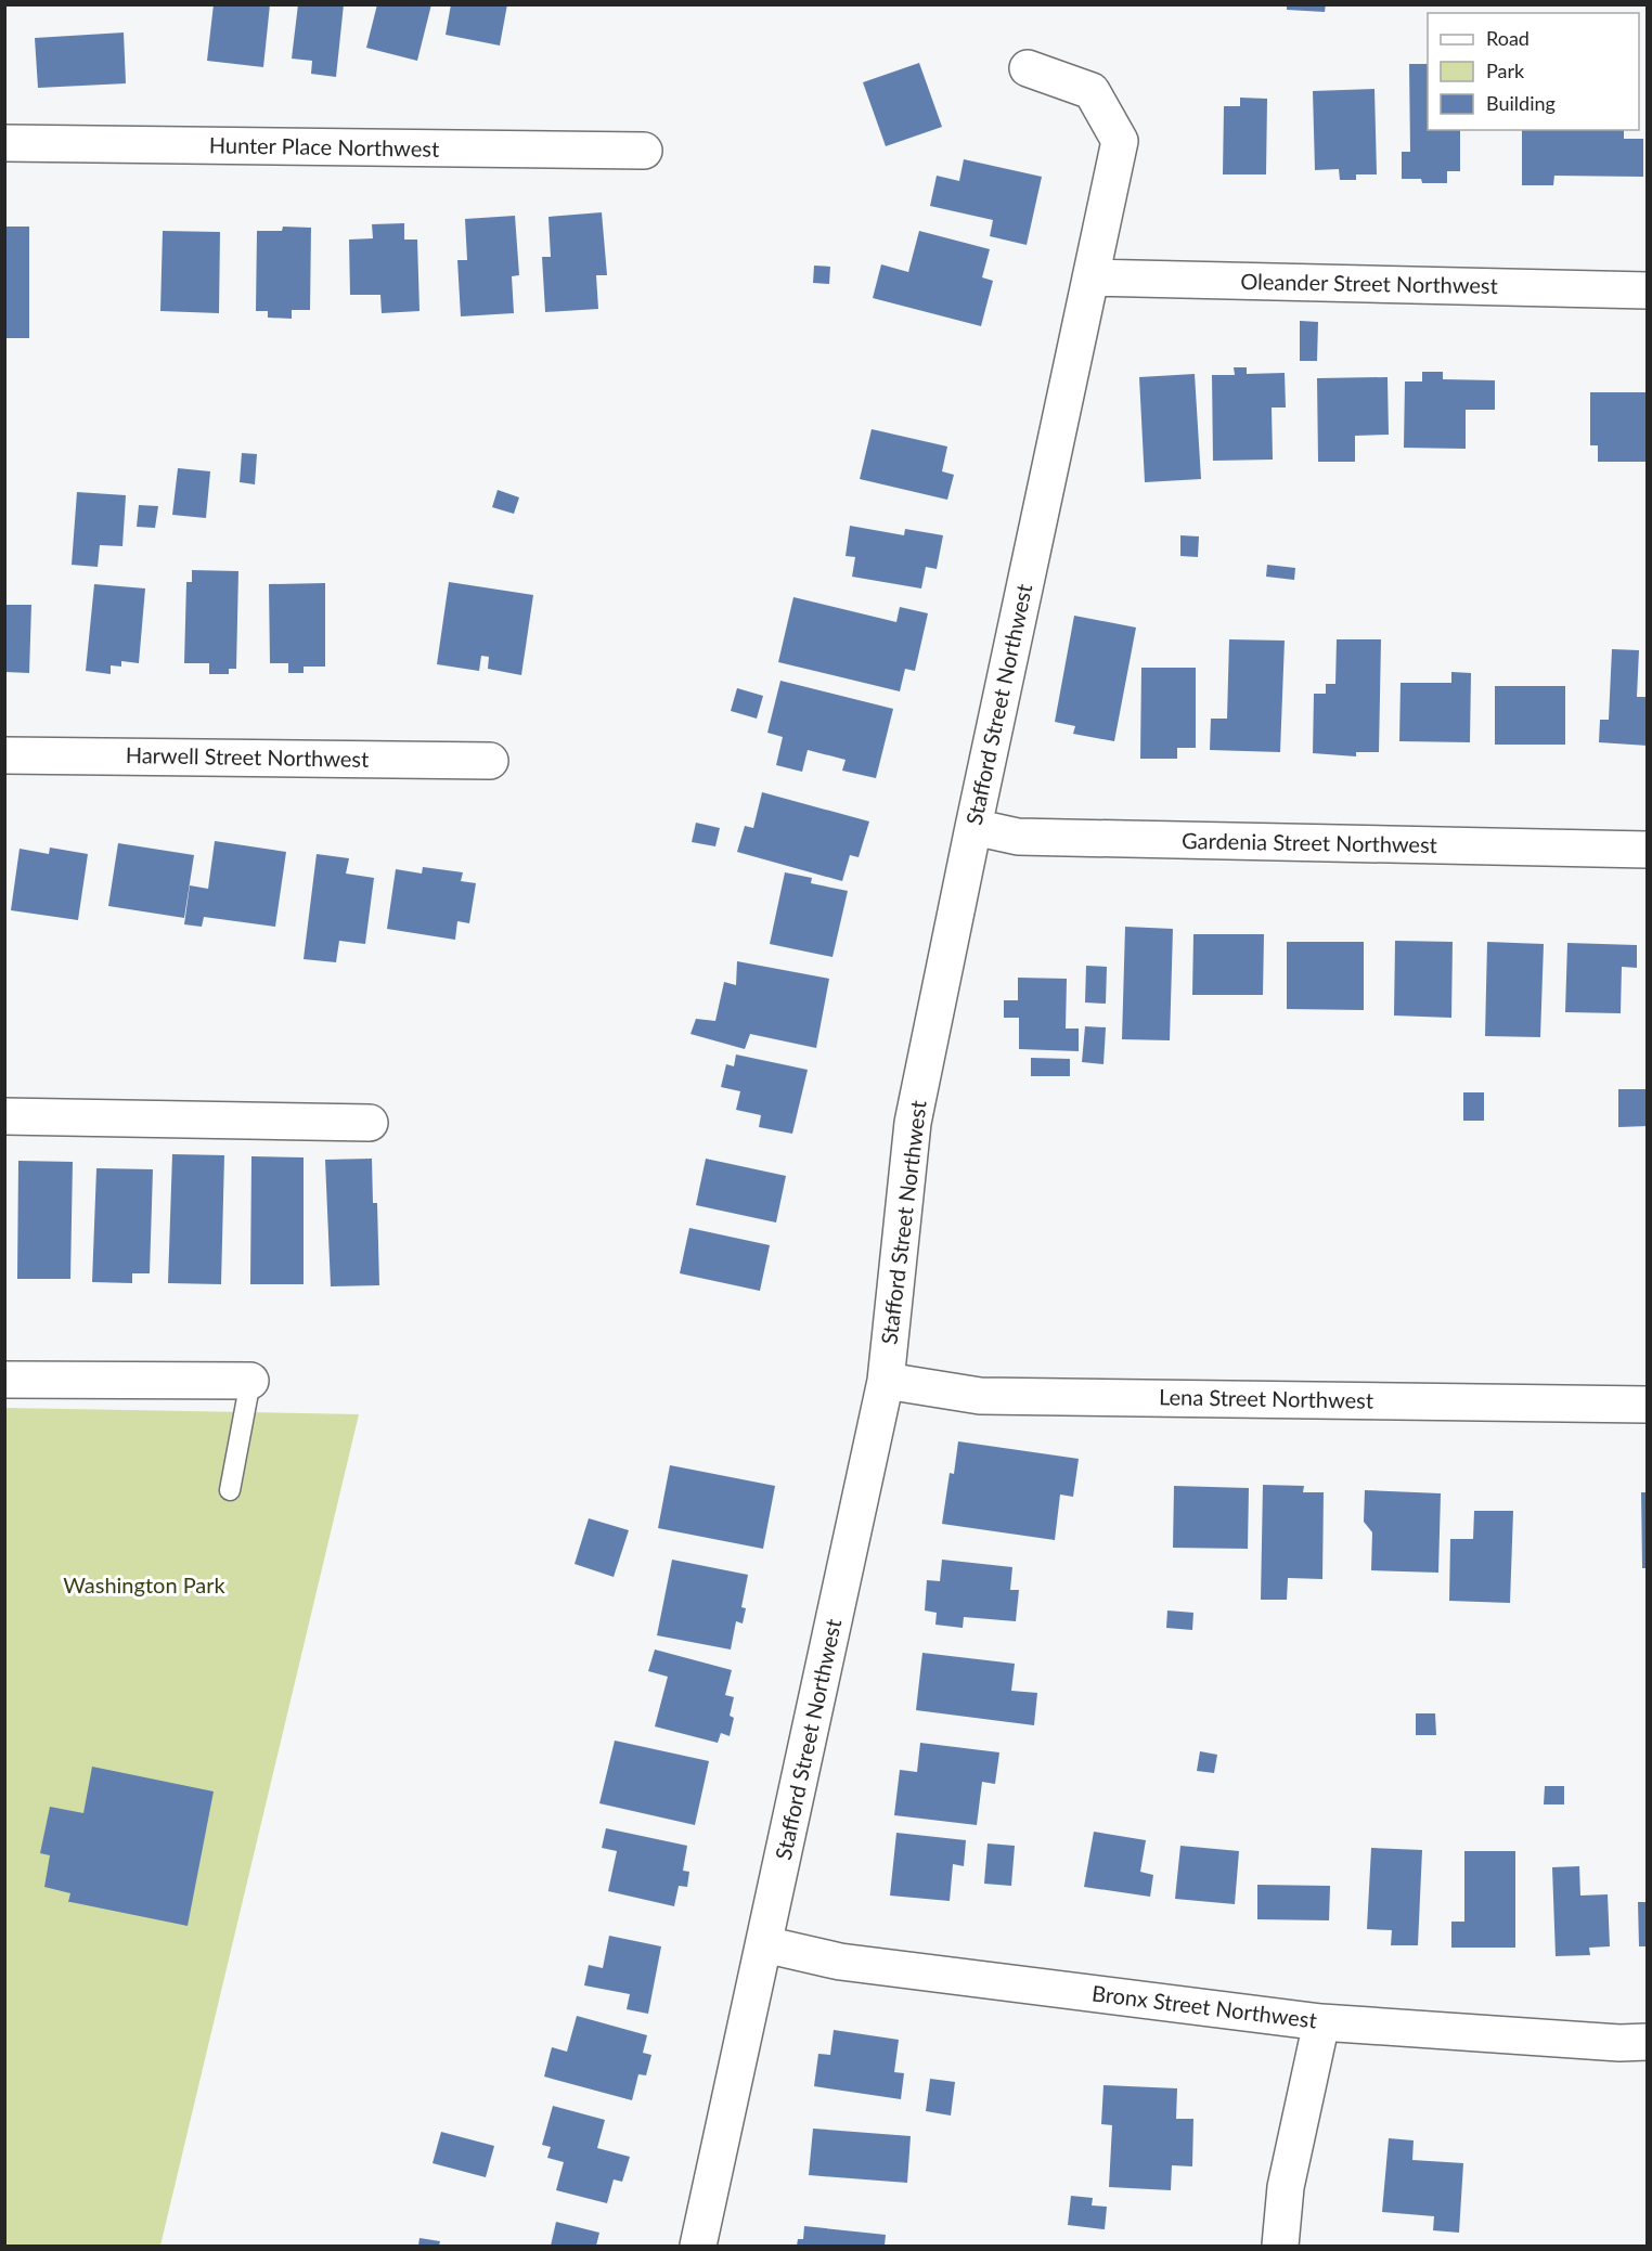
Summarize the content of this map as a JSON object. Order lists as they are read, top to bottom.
{
  "streets": {
    "street": [
      "Hunter Place Northwest",
      "Oleander Street Northwest",
      "Stafford Street Northwest",
      "Harwell Street Northwest",
      "Gardenia Street Northwest",
      "Lena Street Northwest",
      "Bronx Street Northwest"
    ]
  },
  "crossings": [
    ["Oleander Street Northwest", "Stafford Street Northwest"],
    ["Stafford Street Northwest", "Gardenia Street Northwest"],
    ["Stafford Street Northwest", "Lena Street Northwest"],
    ["Stafford Street Northwest", "Bronx Street Northwest"]
  ],
  "parks": ["Washington Park"],
  "legend": ["Road", "Park", "Building"]
}
